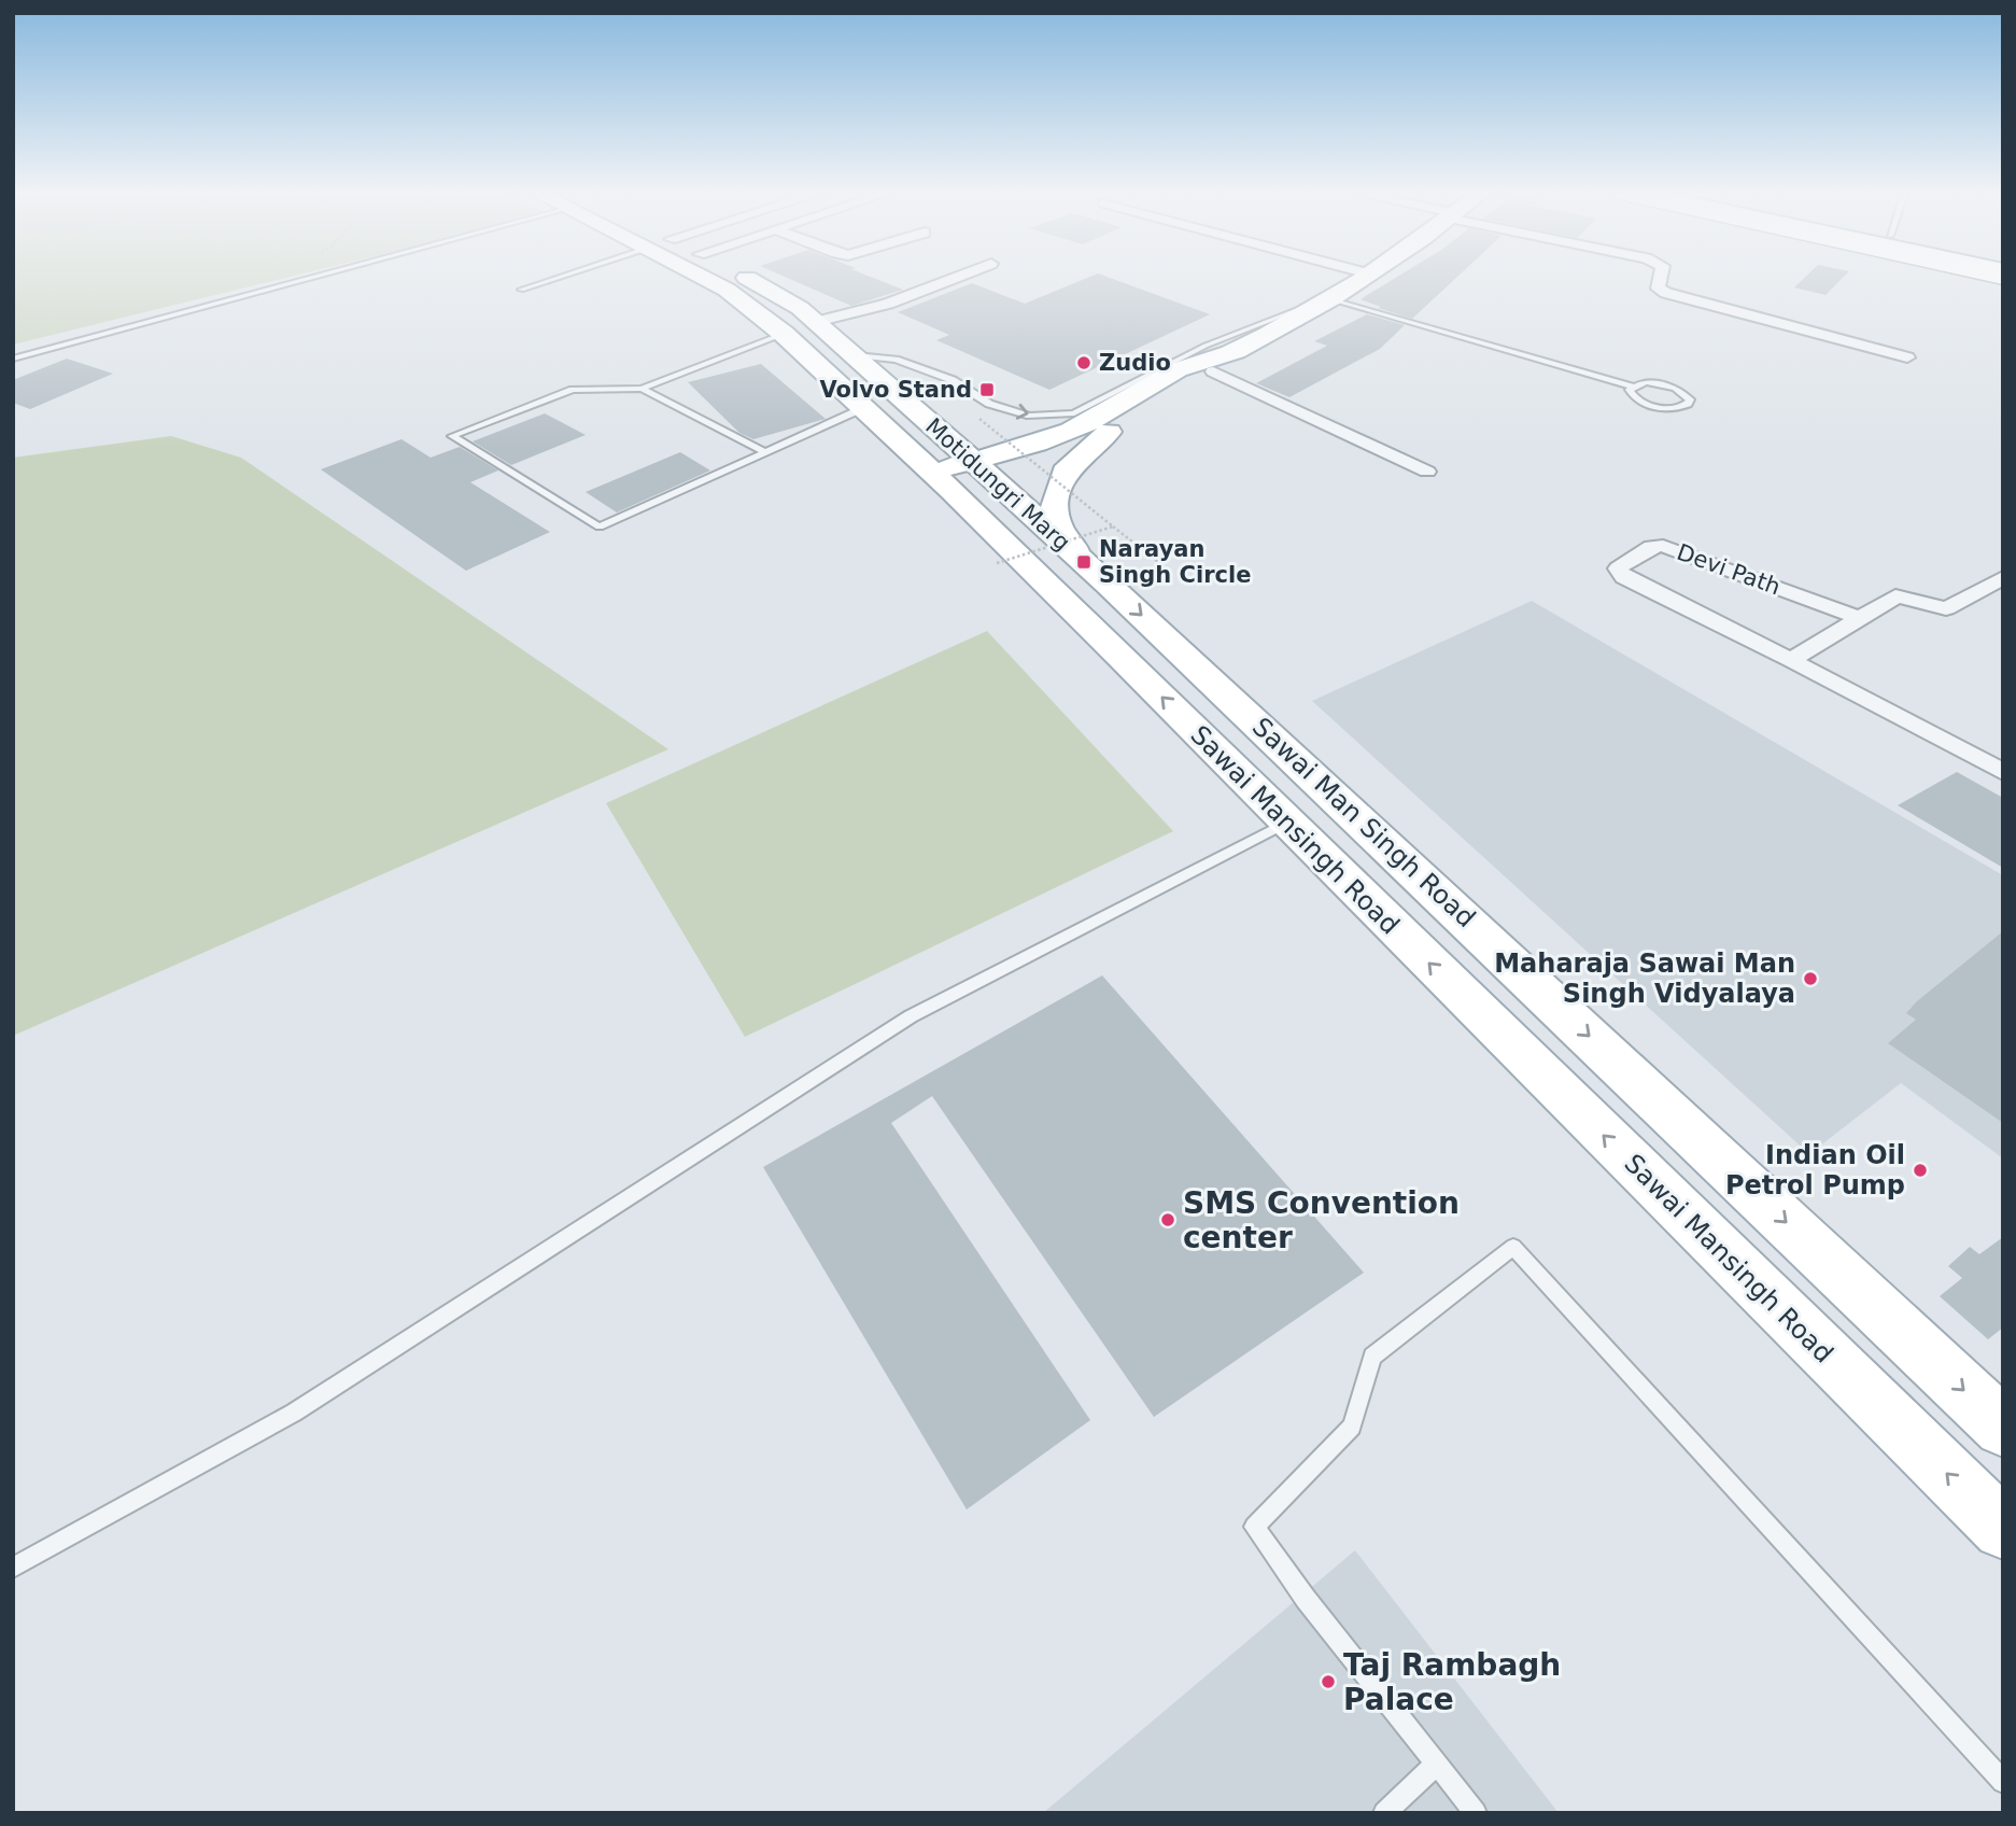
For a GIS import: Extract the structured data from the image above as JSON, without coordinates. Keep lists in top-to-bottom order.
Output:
{
  "streets": {
    "main road": ["Motidungri Marg", "Sawai Man Singh Road", "Sawai Mansingh Road"],
    "street": ["Devi Path"]
  },
  "crossings": [
    ["Motidungri Marg", "Sawai Man Singh Road"],
    ["Motidungri Marg", "Sawai Mansingh Road"]
  ],
  "one_way": ["Sawai Man Singh Road", "Sawai Mansingh Road"],
  "places": {
    "other": [
      "Zudio",
      "Maharaja Sawai Man Singh Vidyalaya",
      "Indian Oil Petrol Pump",
      "SMS Convention center",
      "Taj Rambagh Palace"
    ],
    "transit": ["Volvo Stand", "Narayan Singh Circle"]
  }
}
